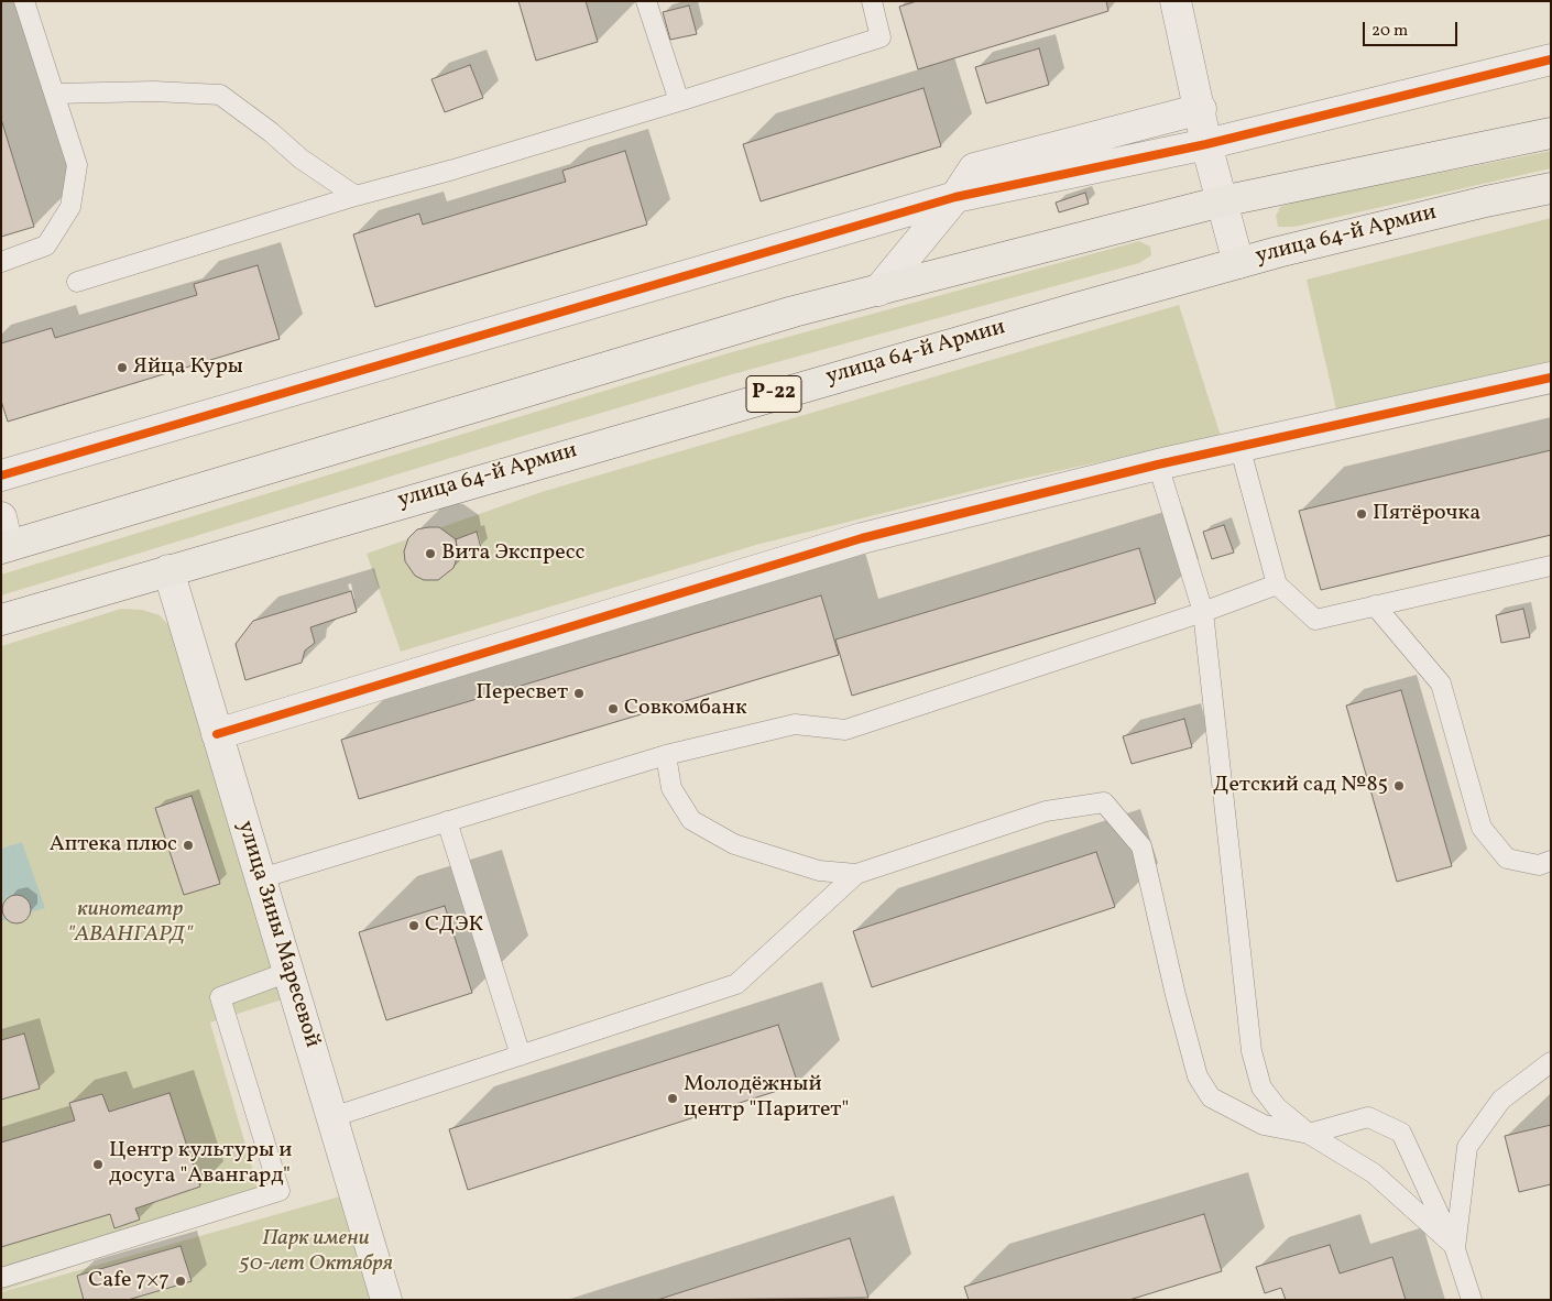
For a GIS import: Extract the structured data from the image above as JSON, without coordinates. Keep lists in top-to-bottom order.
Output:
{
  "streets": {
    "highway": ["улица 64-й Армии", "Р-22"],
    "street": ["улица Зины Маресевой"]
  },
  "crossings": [
    ["улица 64-й Армии", "улица Зины Маресевой"]
  ],
  "parks": ["кинотеатр \"АВАНГАРД\"", "Парк имени 50-лет Октября"],
  "places": [
    "Яйца Куры",
    "Пятёрочка",
    "Вита Экспресс",
    "Пересвет",
    "Совкомбанк",
    "Детский сад №85",
    "Аптека плюс",
    "СДЭК",
    "Молодёжный центр \"Паритет\"",
    "Центр культуры и досуга \"Авангард\"",
    "Cafe 7×7"
  ],
  "scale_bar": "20 m"
}
